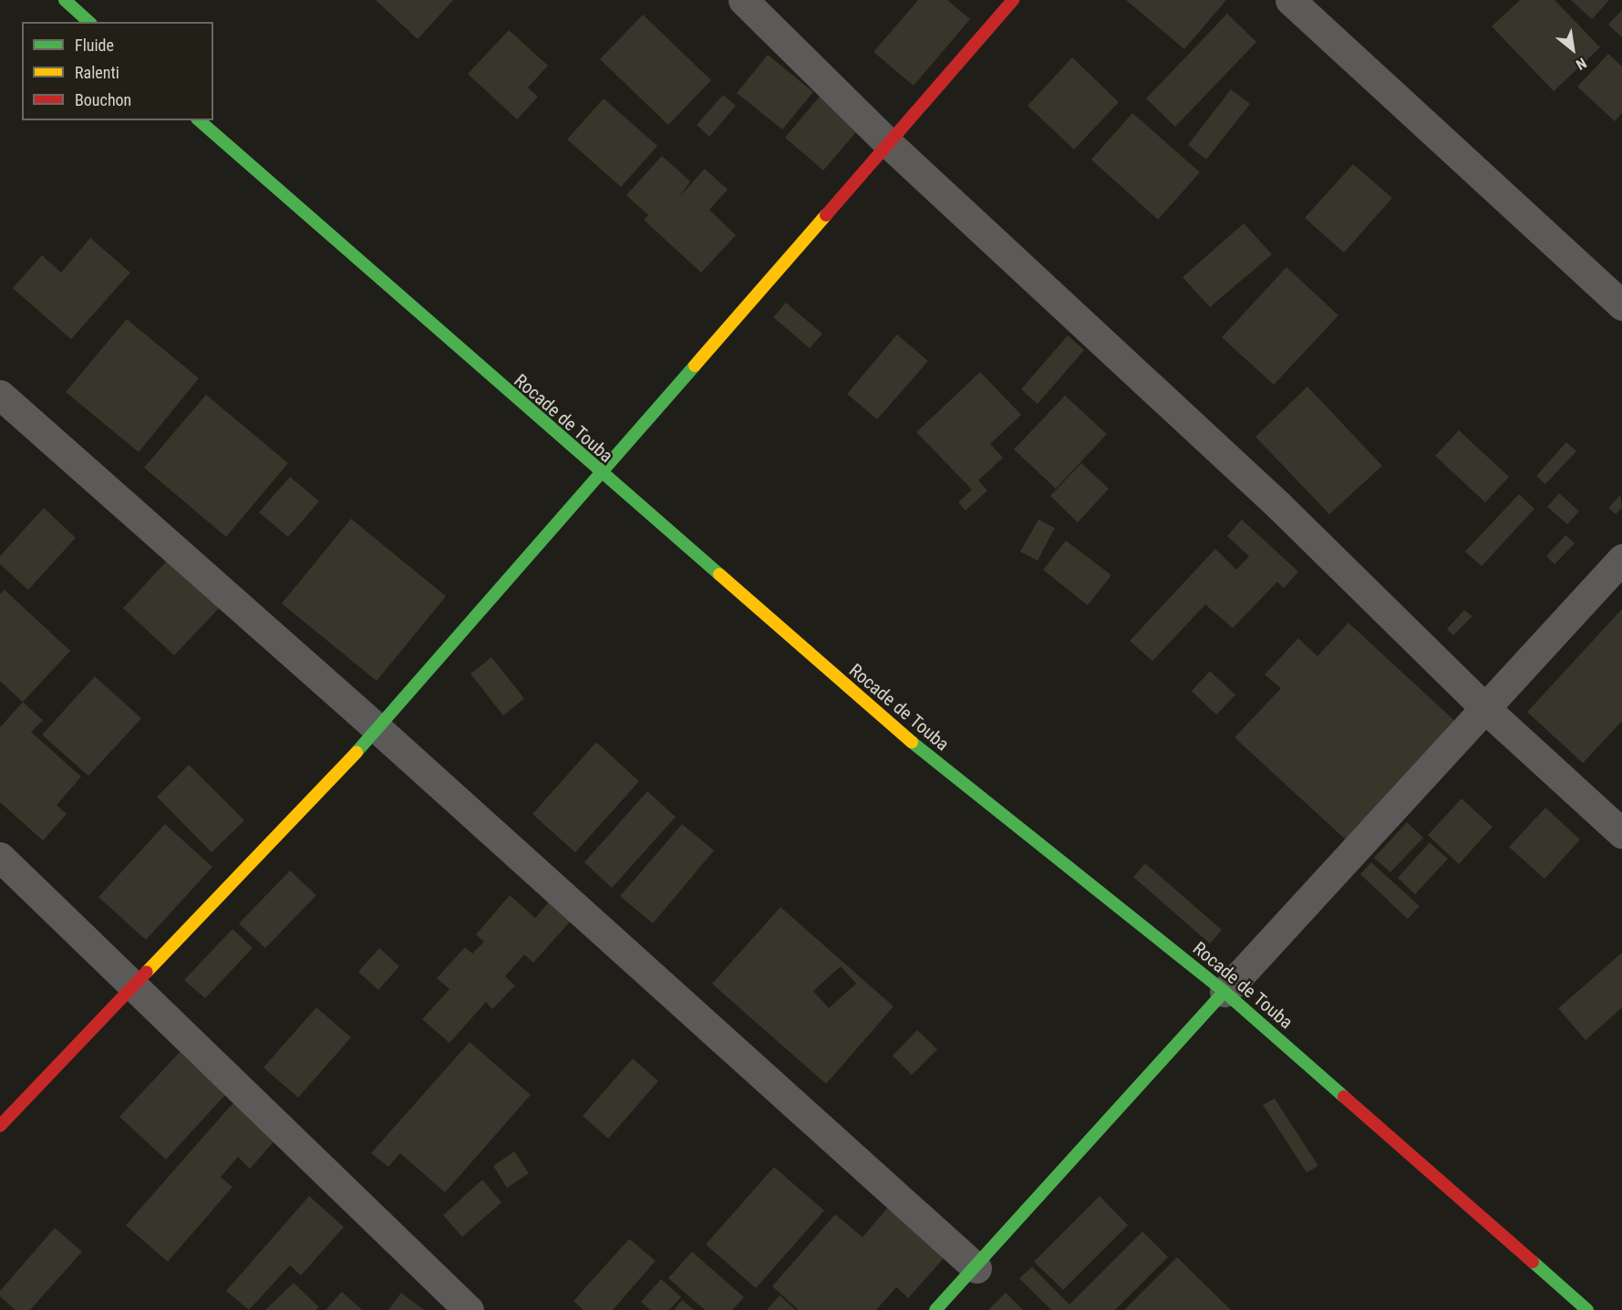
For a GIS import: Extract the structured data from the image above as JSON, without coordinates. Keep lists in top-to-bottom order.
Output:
{
  "streets": {
    "street": ["Rocade de Touba"]
  },
  "legend": ["Fluide", "Ralenti", "Bouchon"],
  "north": "bottom right"
}
